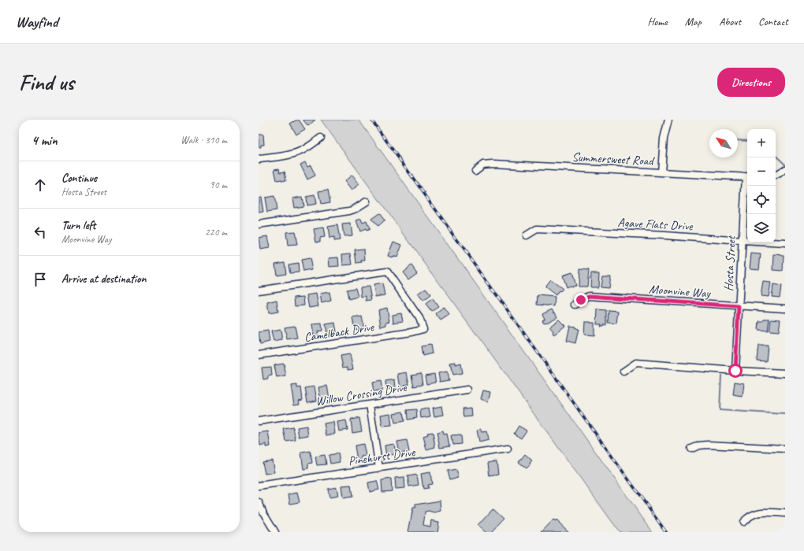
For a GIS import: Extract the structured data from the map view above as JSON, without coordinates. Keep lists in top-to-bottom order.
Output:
{
  "streets": {
    "street": [
      "Summersweet Road",
      "Agave Flats Drive",
      "Hosta Street",
      "Moonvine Way",
      "Camelback Drive",
      "Willow Crossing Drive",
      "Pinehurst Drive"
    ]
  },
  "crossings": [
    ["Summersweet Road", "Hosta Street"],
    ["Agave Flats Drive", "Hosta Street"],
    ["Hosta Street", "Moonvine Way"]
  ],
  "north": "top left",
  "page": {
    "header": "Wayfind",
    "nav": [
      "Home",
      "Map",
      "About",
      "Contact"
    ],
    "buttons": "Directions",
    "title": "Find us",
    "heading": ["4 min", "Walk · 310 m"],
    "map_buttons": ["+", "−"],
    "list": [
      ["Continue", "Hosta Street", "90 m"],
      ["Turn left", "Moonvine Way", "220 m"],
      "Arrive at destination"
    ]
  }
}
